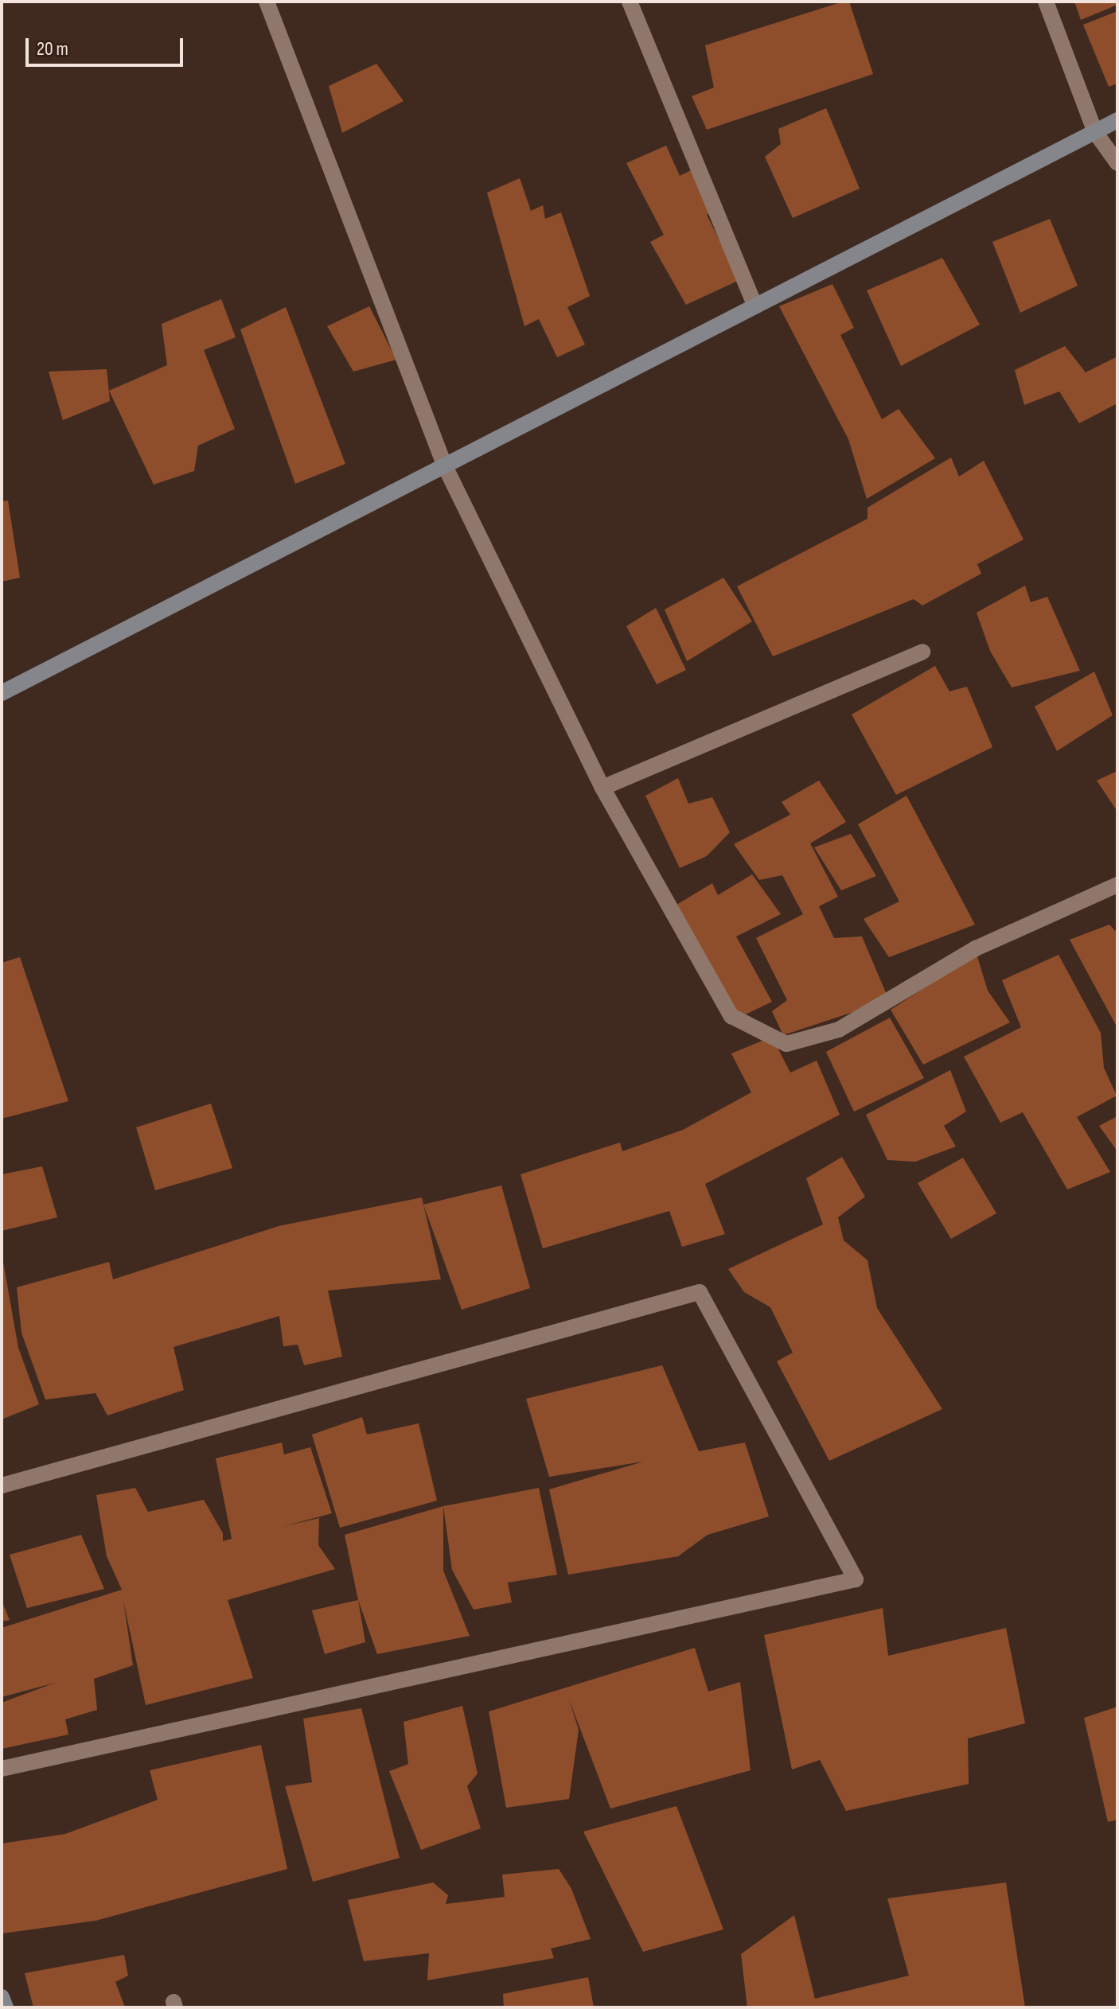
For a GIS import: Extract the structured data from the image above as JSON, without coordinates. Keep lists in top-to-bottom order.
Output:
{
  "scale_bar": "20 m"
}
